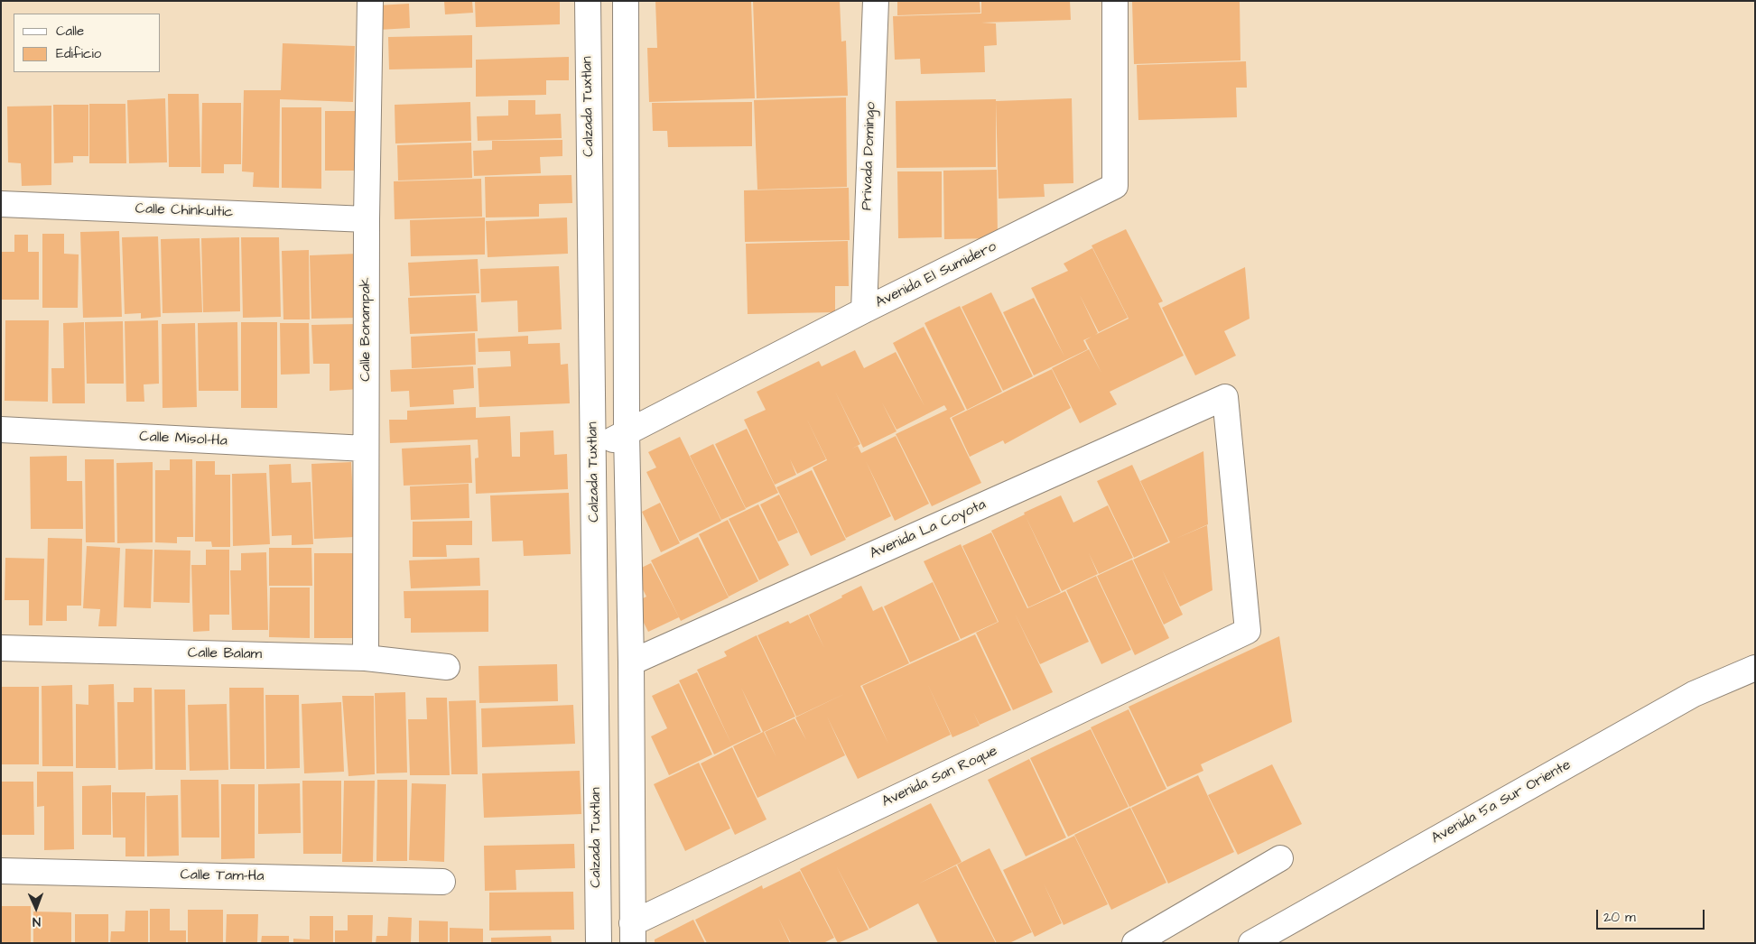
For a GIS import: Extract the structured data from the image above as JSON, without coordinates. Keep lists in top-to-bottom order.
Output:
{
  "streets": {
    "street": [
      "Calzada Tuxtlan",
      "Privada Domingo",
      "Calle Chinkultic",
      "Avenida El Sumidero",
      "Calle Bonampak",
      "Calle Misol-Ha",
      "Avenida La Coyota",
      "Calle Balam",
      "Avenida San Roque",
      "Avenida 5a Sur Oriente",
      "Calle Tam-Ha"
    ]
  },
  "crossings": [
    ["Calzada Tuxtlan", "Avenida El Sumidero"],
    ["Privada Domingo", "Avenida El Sumidero"],
    ["Calle Chinkultic", "Calle Bonampak"],
    ["Calle Bonampak", "Calle Misol-Ha"],
    ["Calle Bonampak", "Calle Balam"],
    ["Avenida La Coyota", "Avenida San Roque"]
  ],
  "legend": ["Calle", "Edificio"],
  "scale_bar": "20 m",
  "north": "bottom"
}
